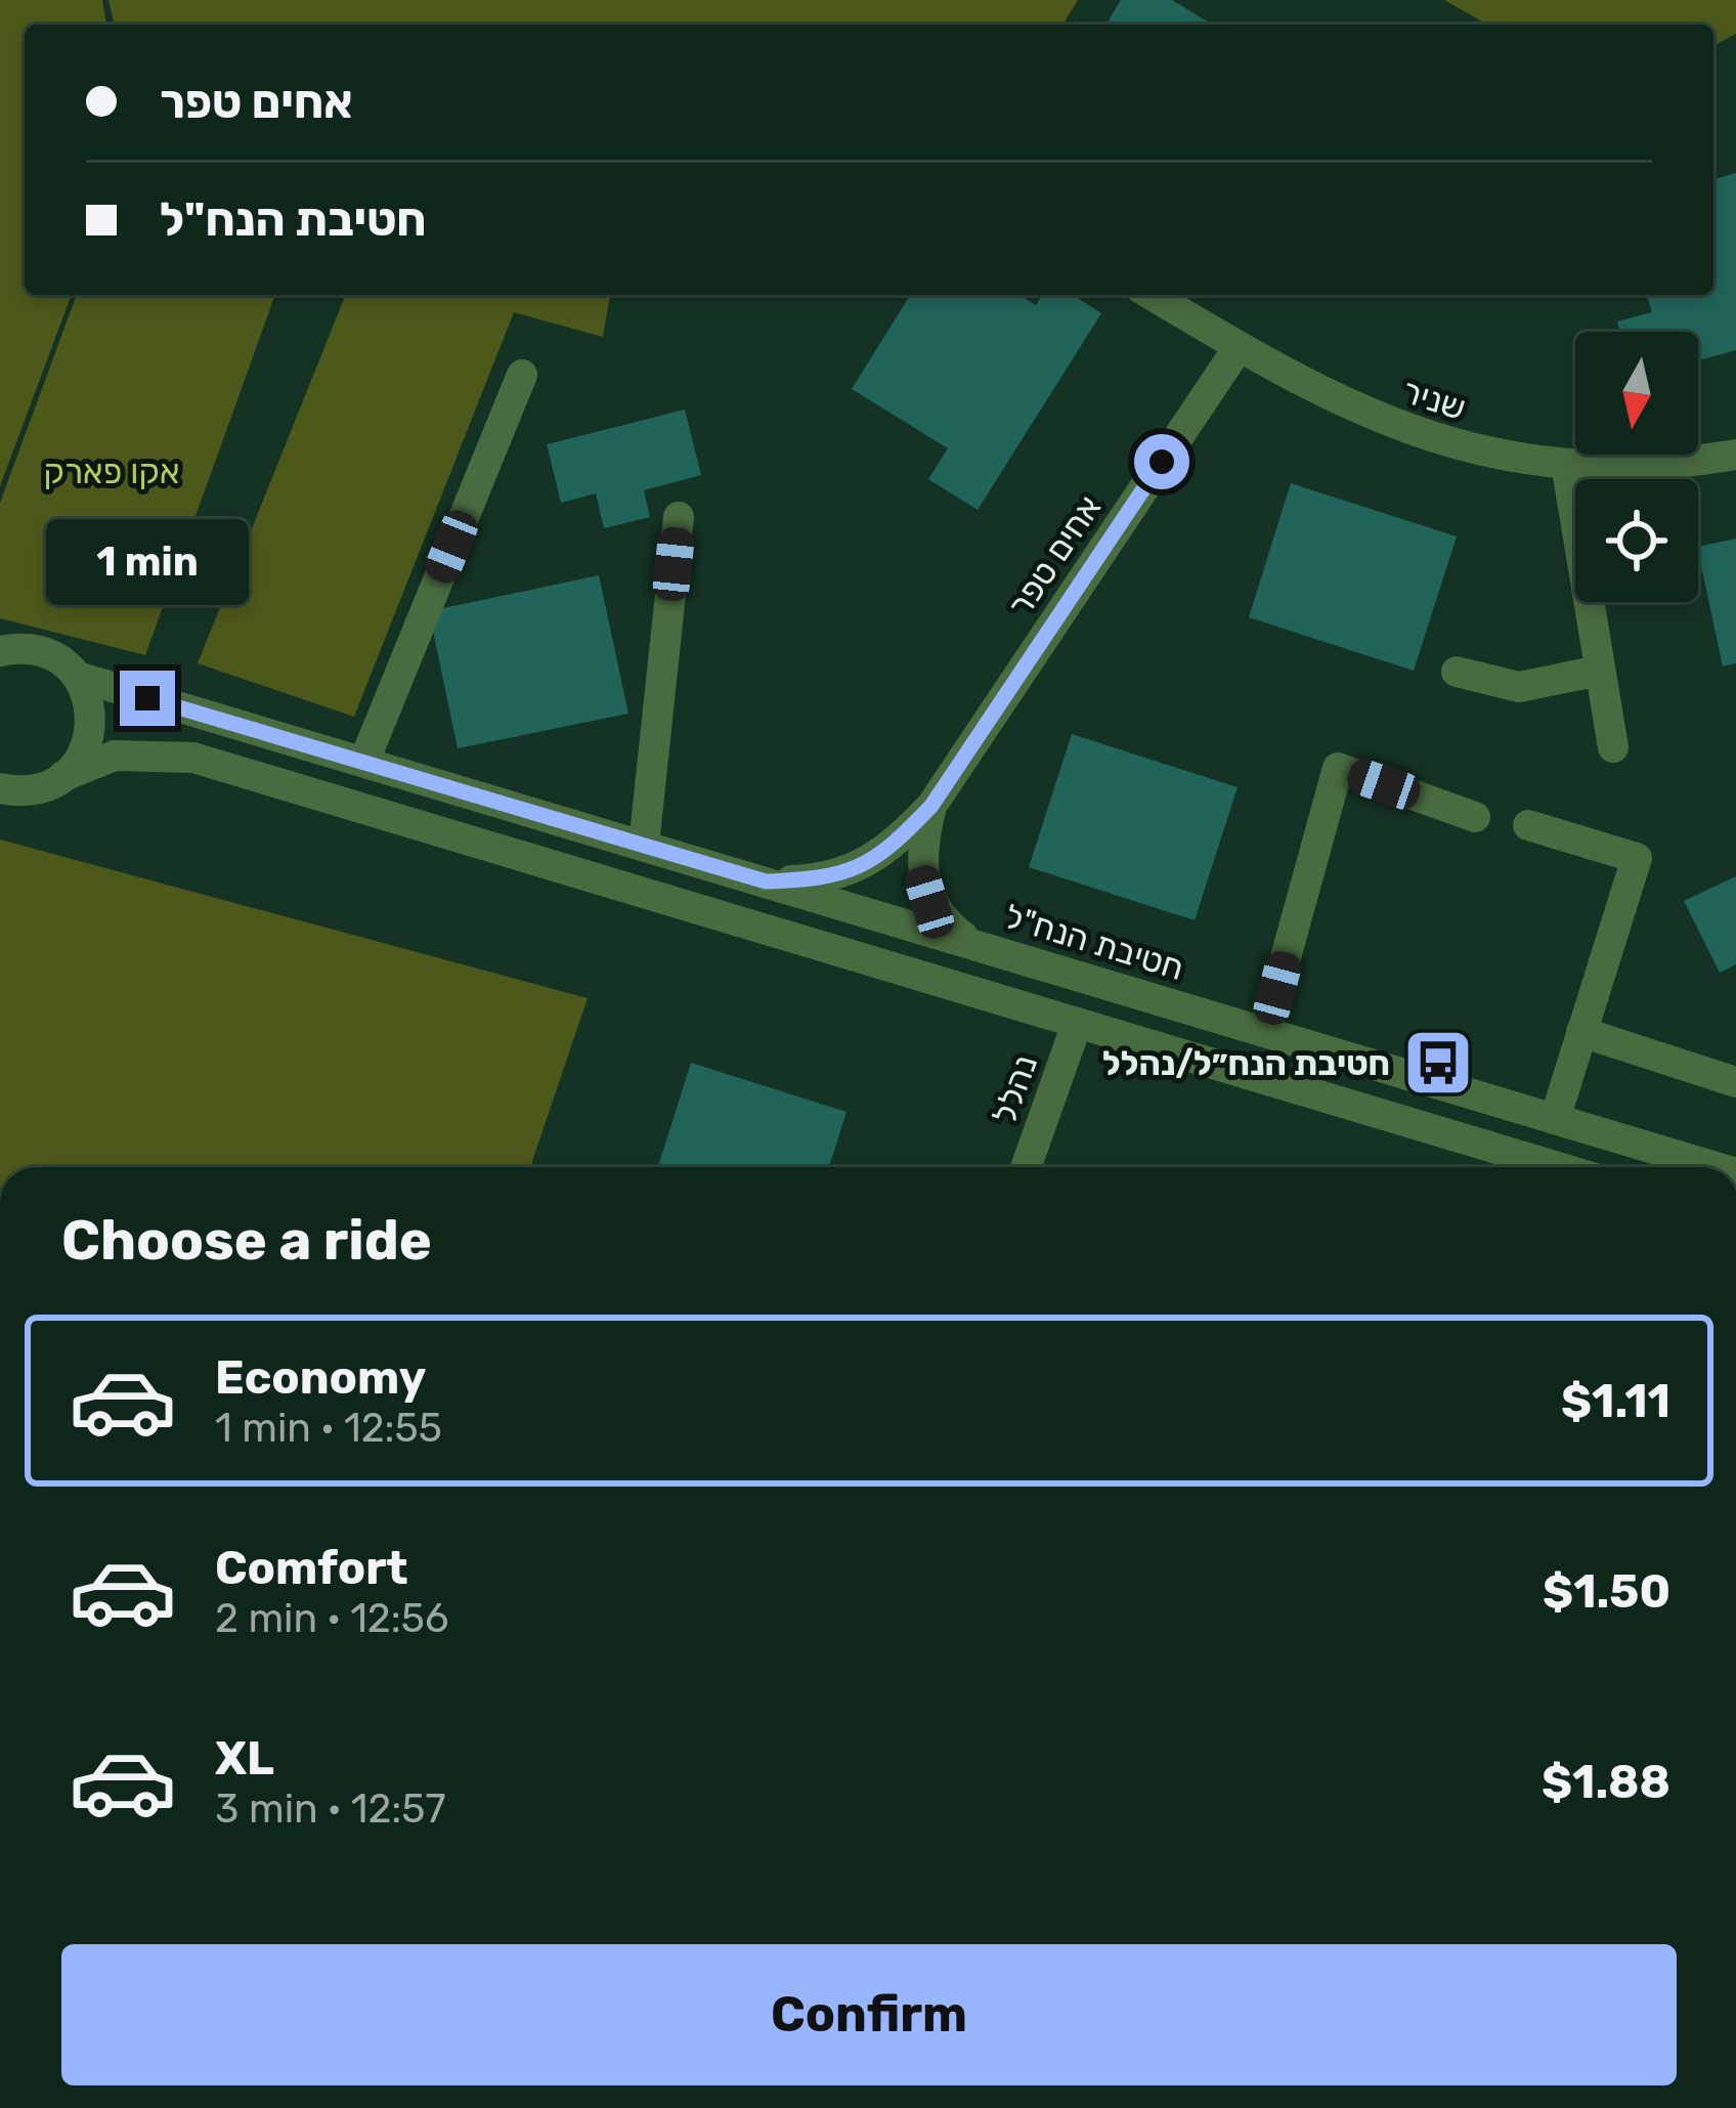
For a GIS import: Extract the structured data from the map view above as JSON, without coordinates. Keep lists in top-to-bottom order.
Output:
{
  "streets": {
    "street": [
      "שניר",
      "אחים טפר",
      "חטיבת הנח\"ל",
      "נהלל"
    ]
  },
  "crossings": [
    ["שניר", "אחים טפר"]
  ],
  "parks": ["אקו פארק"],
  "places": {
    "bus stop": ["חטיבת הנח״ל/נהלל"]
  },
  "north": "bottom",
  "page": {
    "banner": ["אחים טפר", "חטיבת הנח\"ל"],
    "bubble": "1 min",
    "heading": "Choose a ride",
    "list": [
      {
        "name": "Economy",
        "note": "1 min · 12:55",
        "value": "$1.11"
      },
      {
        "name": "Comfort",
        "note": "2 min · 12:56",
        "value": "$1.50"
      },
      {
        "name": "XL",
        "note": "3 min · 12:57",
        "value": "$1.88"
      }
    ],
    "buttons": "Confirm"
  }
}
